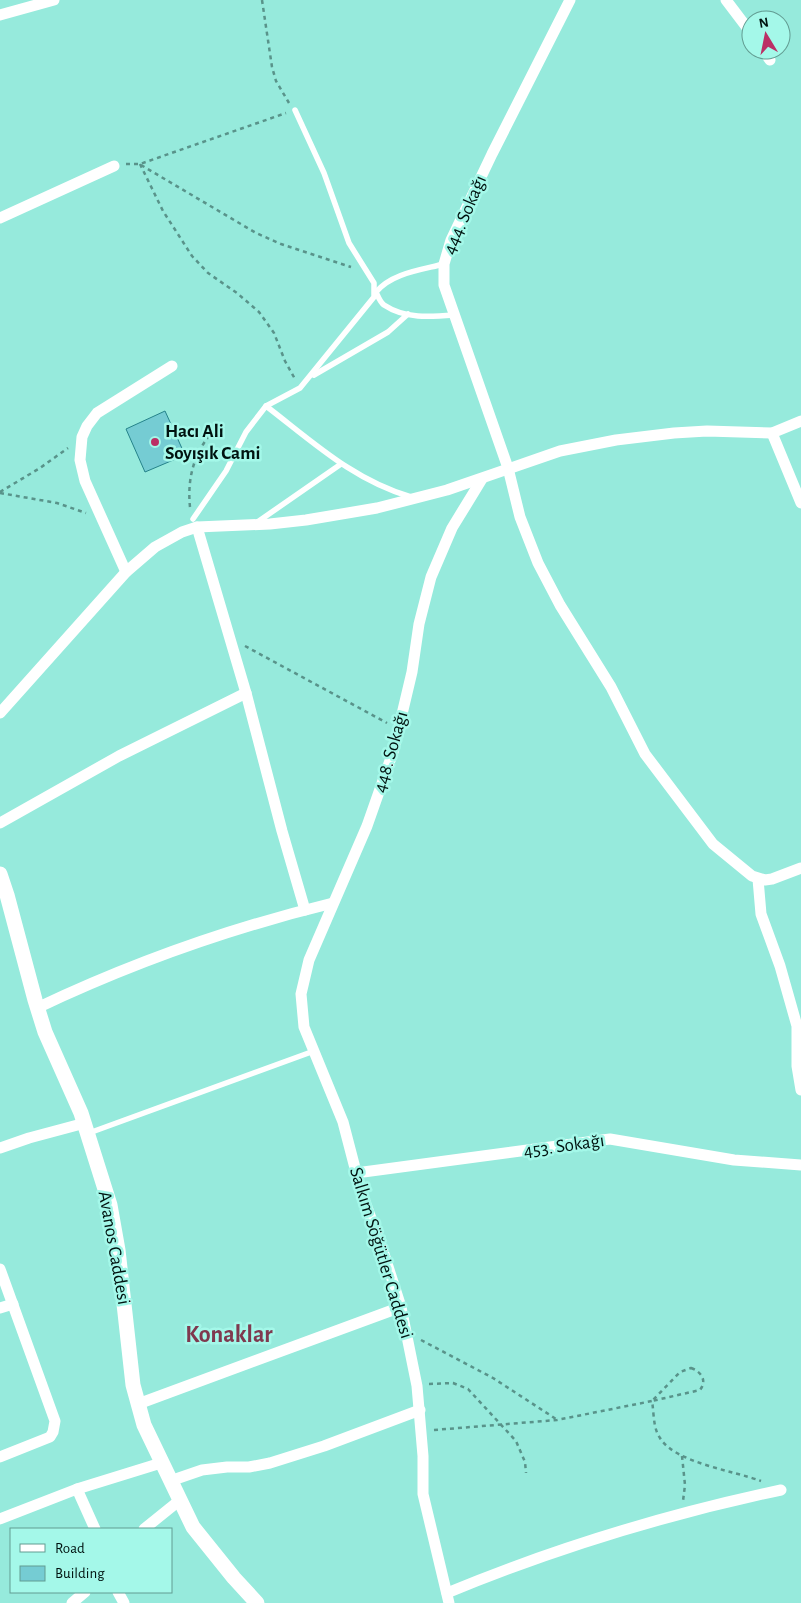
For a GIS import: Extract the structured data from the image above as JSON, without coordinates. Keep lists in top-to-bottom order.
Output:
{
  "streets": {
    "street": [
      "444. Sokağı",
      "448. Sokağı",
      "453. Sokağı",
      "Avanos Caddesi",
      "Salkım Söğütler Caddesi"
    ]
  },
  "crossings": [
    ["448. Sokağı", "Salkım Söğütler Caddesi"],
    ["453. Sokağı", "Salkım Söğütler Caddesi"]
  ],
  "districts": ["Konaklar"],
  "places": ["Hacı Ali Soyışık Cami"],
  "legend": ["Road", "Building"],
  "north": "top"
}
